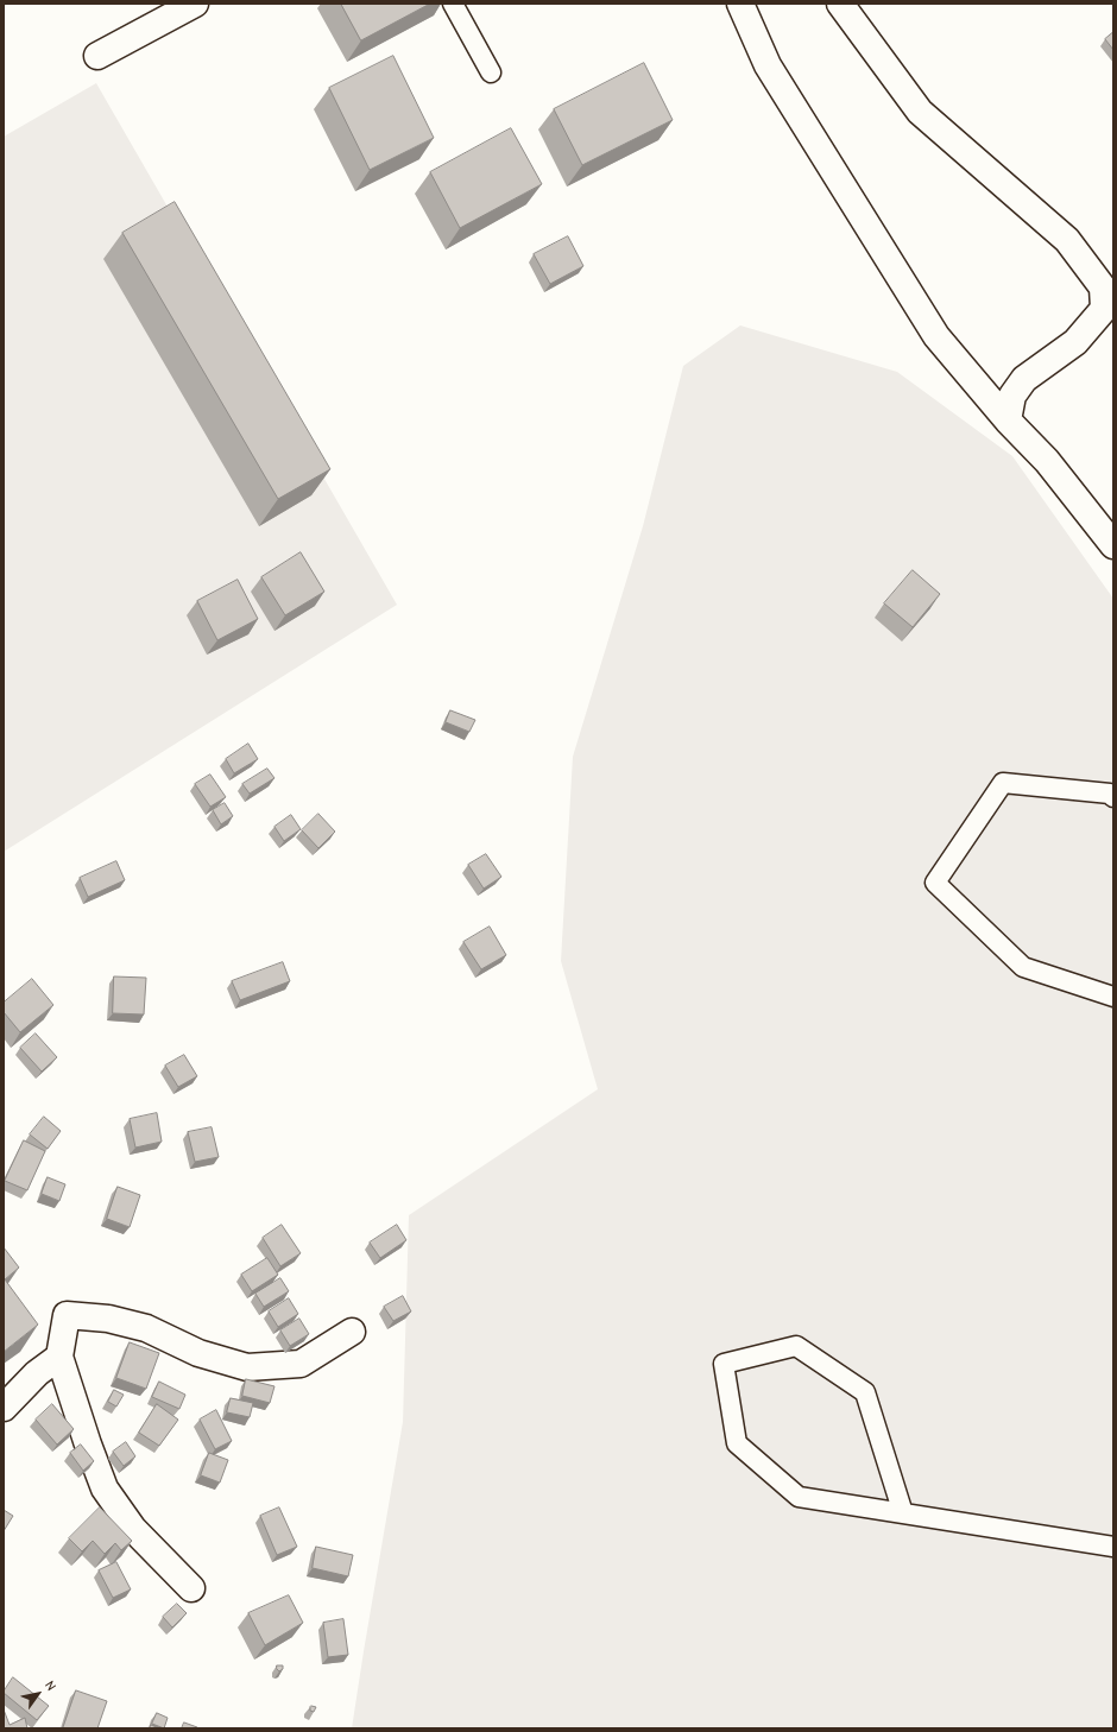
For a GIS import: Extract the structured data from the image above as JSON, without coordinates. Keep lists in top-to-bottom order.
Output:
{
  "north": "top right"
}
